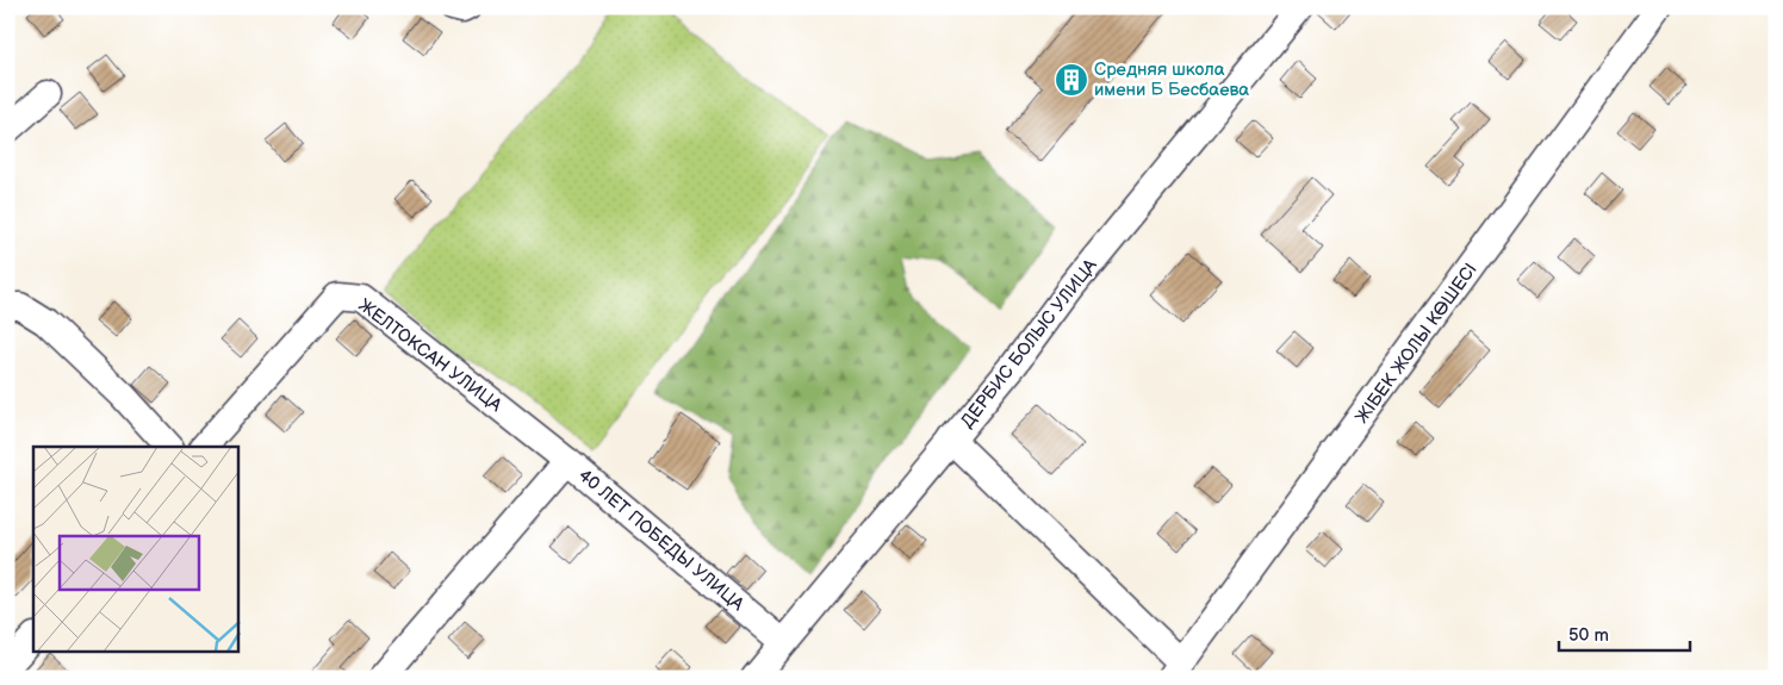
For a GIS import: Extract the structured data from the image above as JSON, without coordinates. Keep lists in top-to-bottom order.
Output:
{
  "streets": {
    "street": [
      "ДЕРБИС БОЛЫС УЛИЦА",
      "ЖІБЕК ЖОЛЫ КӨШЕСІ",
      "ЖЕЛТОКСАН УЛИЦА",
      "40 ЛЕТ ПОБЕДЫ УЛИЦА"
    ]
  },
  "crossings": [
    ["ДЕРБИС БОЛЫС УЛИЦА", "40 ЛЕТ ПОБЕДЫ УЛИЦА"],
    ["ЖЕЛТОКСАН УЛИЦА", "40 ЛЕТ ПОБЕДЫ УЛИЦА"]
  ],
  "places": {
    "building": ["Средняя школа имени Б Бесбаева"]
  },
  "scale_bar": "50 m"
}
